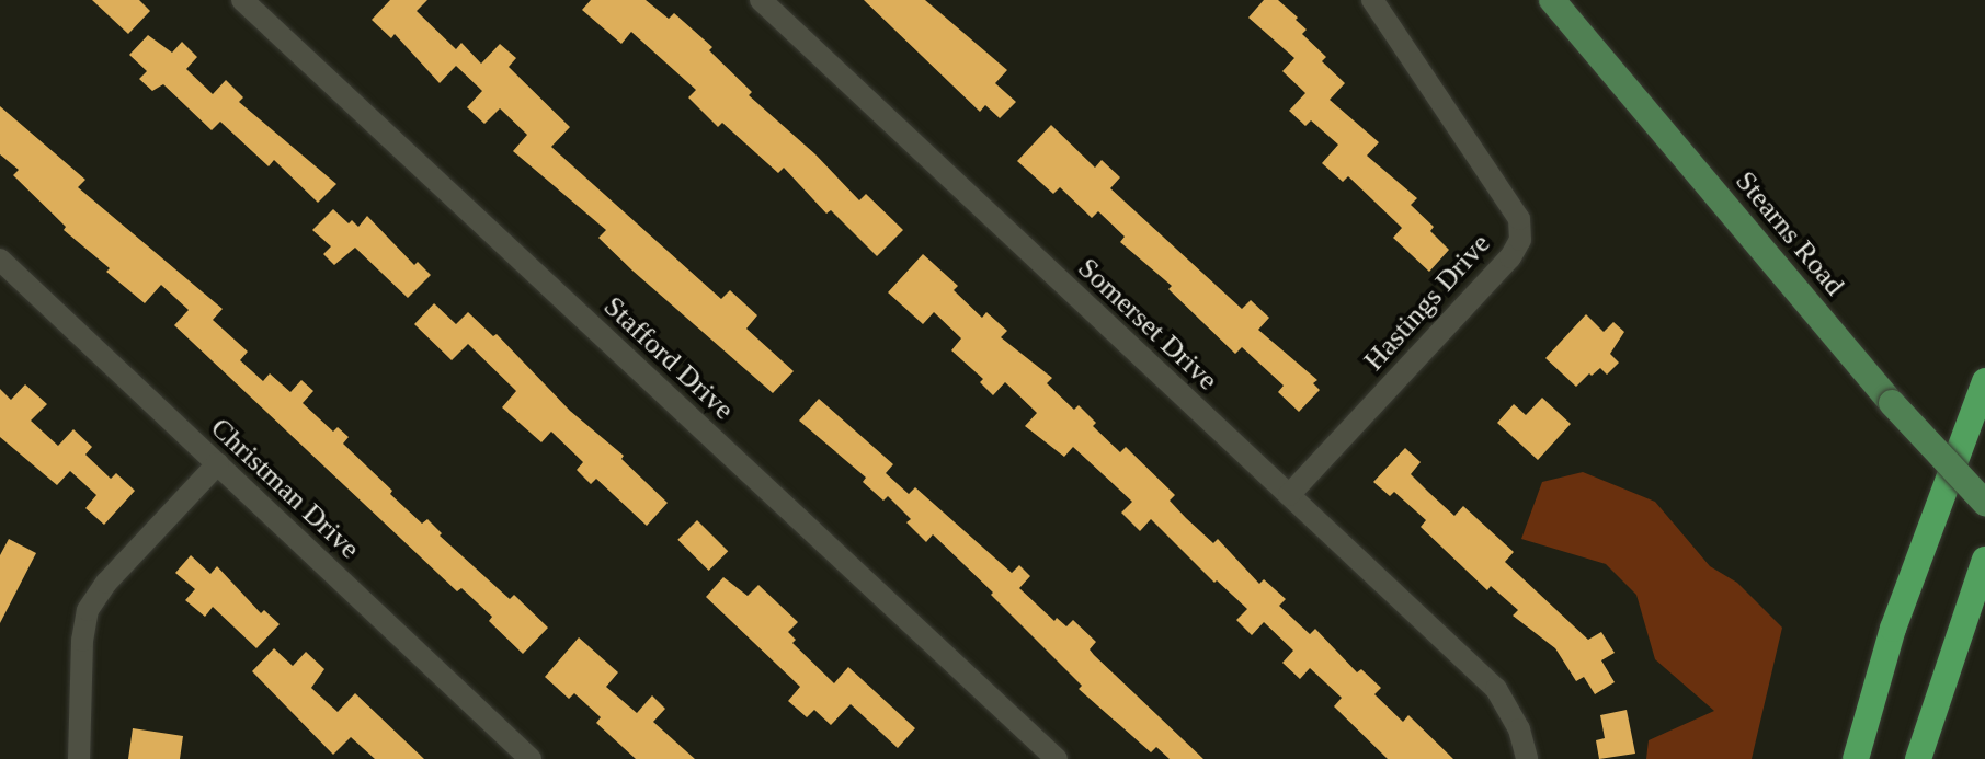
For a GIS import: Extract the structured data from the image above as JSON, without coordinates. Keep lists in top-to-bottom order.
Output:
{
  "streets": {
    "main road": ["Stearns Road"],
    "street": [
      "Hastings Drive",
      "Somerset Drive",
      "Stafford Drive",
      "Christman Drive"
    ]
  },
  "crossings": [
    ["Hastings Drive", "Somerset Drive"]
  ]
}
